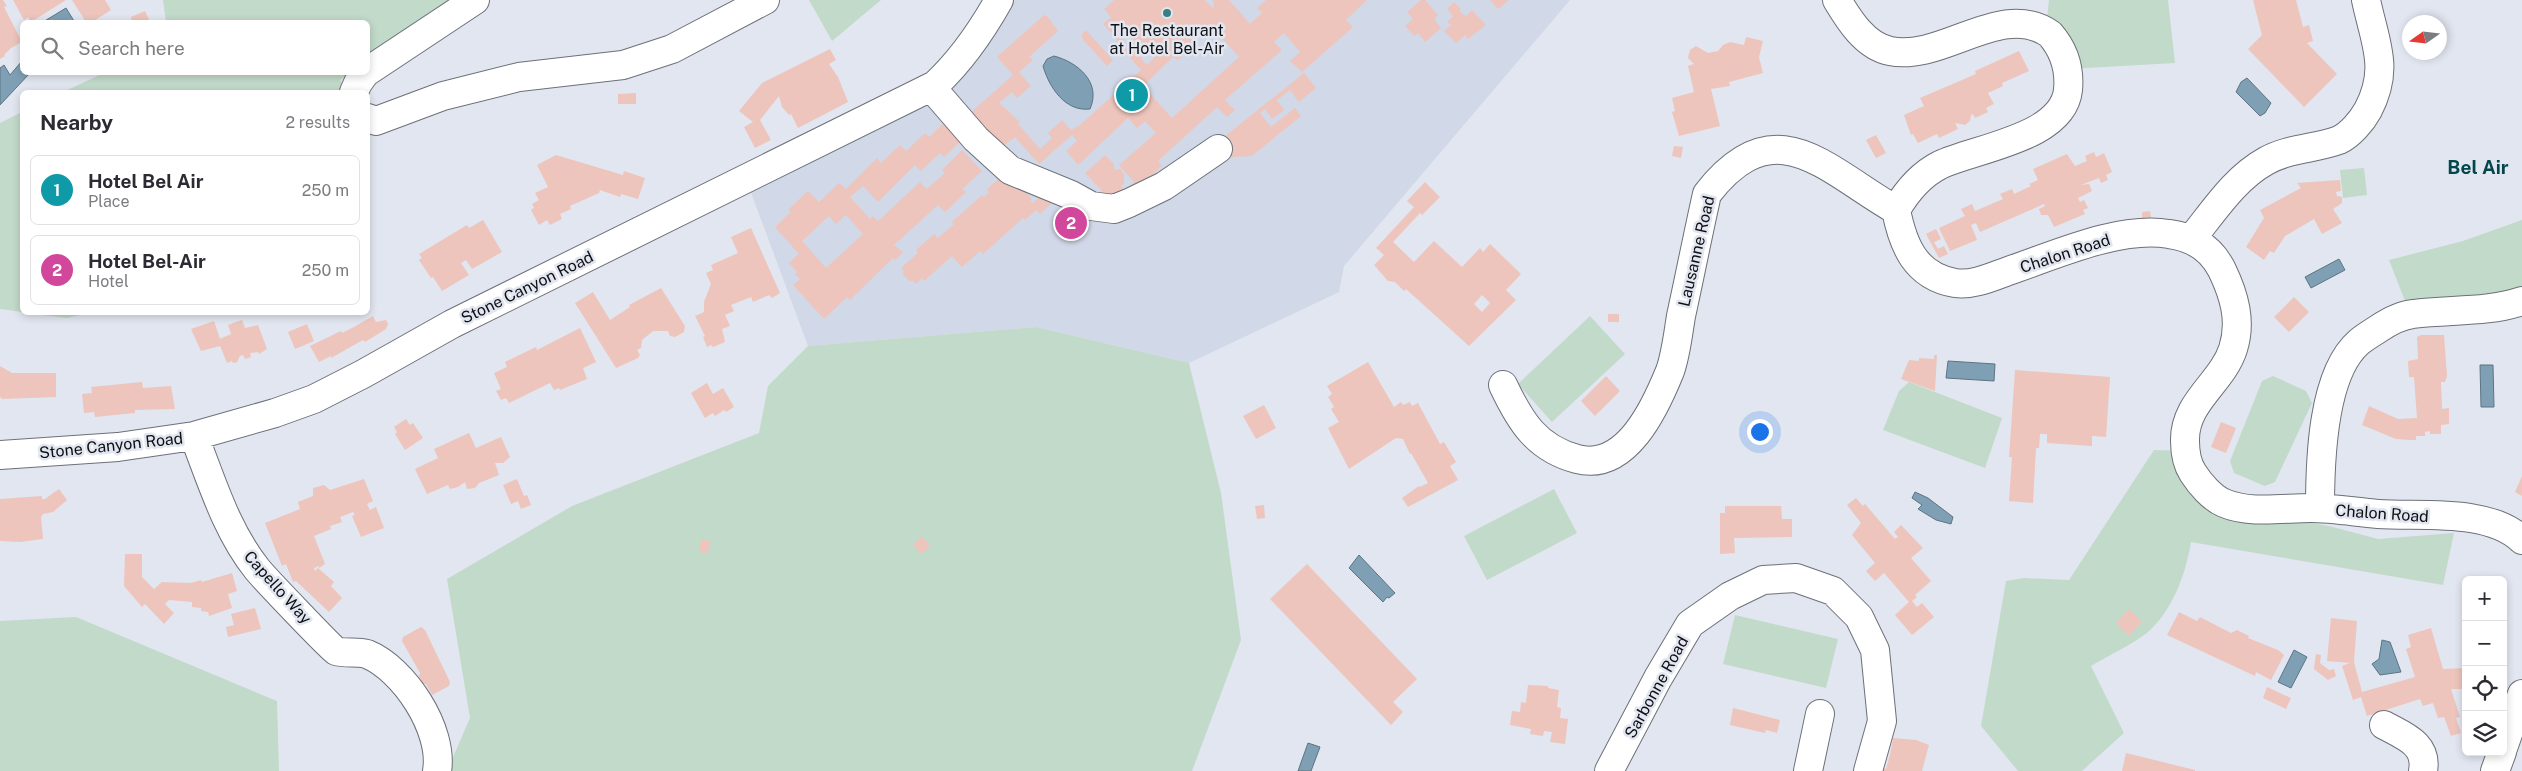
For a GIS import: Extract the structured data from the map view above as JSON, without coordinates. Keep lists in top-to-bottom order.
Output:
{
  "streets": {
    "street": [
      "Lausanne Road",
      "Chalon Road",
      "Stone Canyon Road",
      "Capello Way",
      "Sarbonne Road"
    ]
  },
  "crossings": [
    ["Lausanne Road", "Chalon Road"],
    ["Stone Canyon Road", "Capello Way"]
  ],
  "districts": ["Bel Air"],
  "places": ["The Restaurant at Hotel Bel-Air"],
  "north": "left",
  "page": {
    "search": "Search here",
    "pins": ["1", "2"],
    "heading": ["Nearby", "2 results"],
    "list": [
      {
        "mark": "1",
        "name": "Hotel Bel Air",
        "note": "Place",
        "value": "250 m"
      },
      {
        "mark": "2",
        "name": "Hotel Bel-Air",
        "note": "Hotel",
        "value": "250 m"
      }
    ],
    "map_buttons": ["+", "−"]
  }
}
